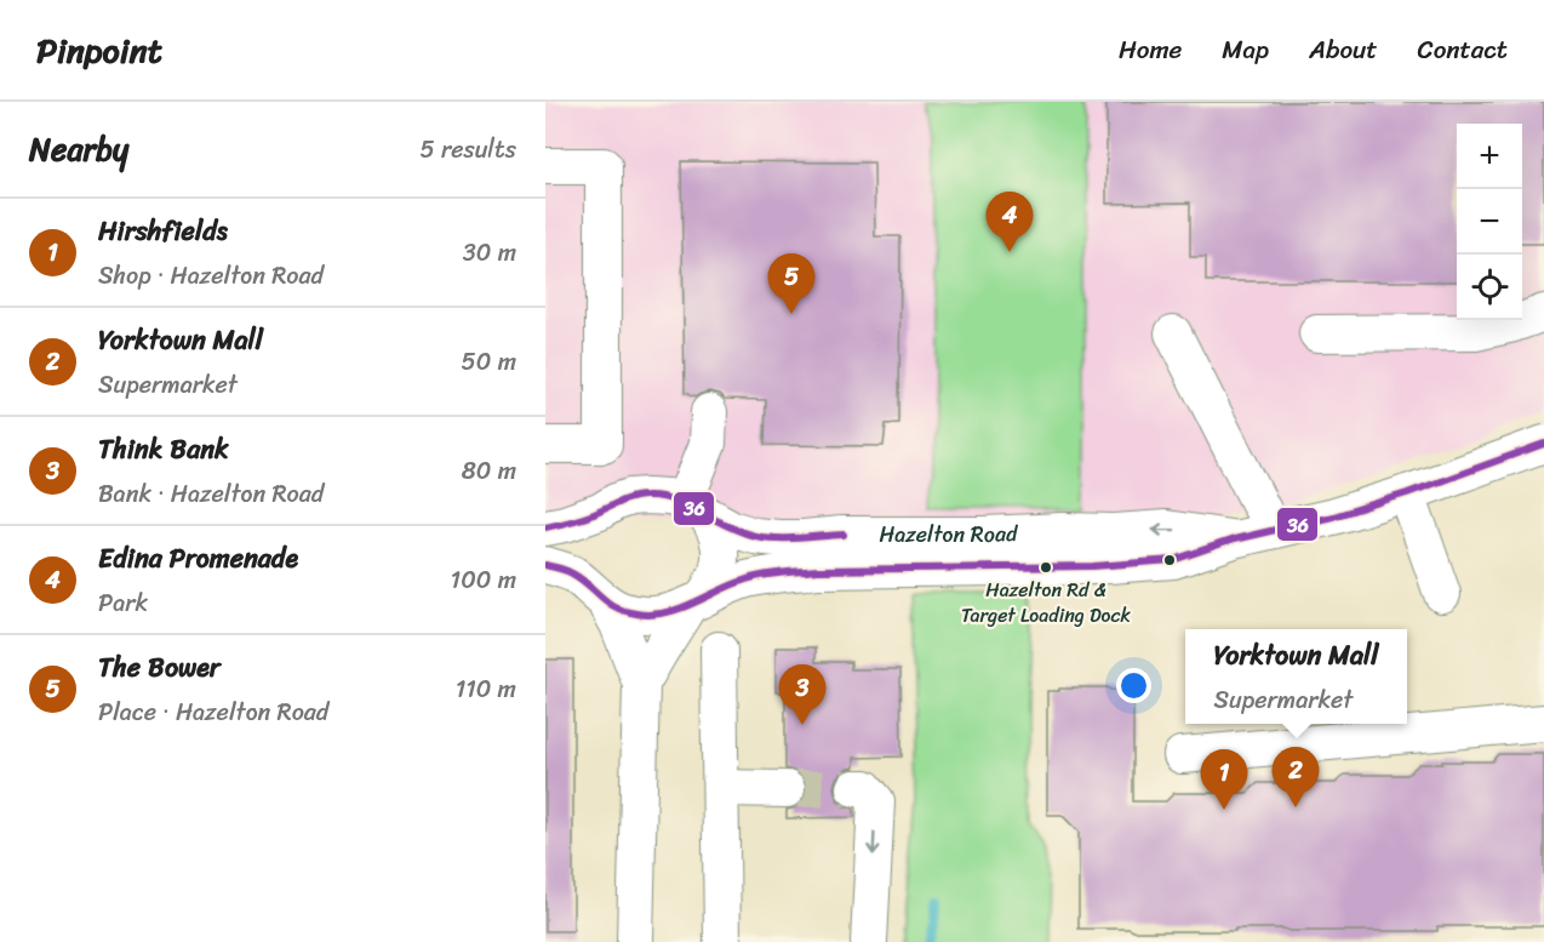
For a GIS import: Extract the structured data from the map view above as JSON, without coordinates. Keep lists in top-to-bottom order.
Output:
{
  "streets": {
    "street": ["Hazelton Road"]
  },
  "places": ["Hazelton Rd & Target Loading Dock"],
  "lines": ["transit line 36"],
  "page": {
    "header": "Pinpoint",
    "nav": [
      "Home",
      "Map",
      "About",
      "Contact"
    ],
    "heading": ["Nearby", "5 results"],
    "map_buttons": ["+", "−"],
    "pins": [
      "4",
      "5",
      "3",
      "2",
      "1"
    ],
    "list": [
      {
        "mark": "1",
        "name": "Hirshfields",
        "note": "Shop · Hazelton Road",
        "value": "30 m"
      },
      {
        "mark": "2",
        "name": "Yorktown Mall",
        "note": "Supermarket",
        "value": "50 m"
      },
      {
        "mark": "3",
        "name": "Think Bank",
        "note": "Bank · Hazelton Road",
        "value": "80 m"
      },
      {
        "mark": "4",
        "name": "Edina Promenade",
        "note": "Park",
        "value": "100 m"
      },
      {
        "mark": "5",
        "name": "The Bower",
        "note": "Place · Hazelton Road",
        "value": "110 m"
      }
    ],
    "popup": ["Yorktown Mall", "Supermarket"]
  }
}
